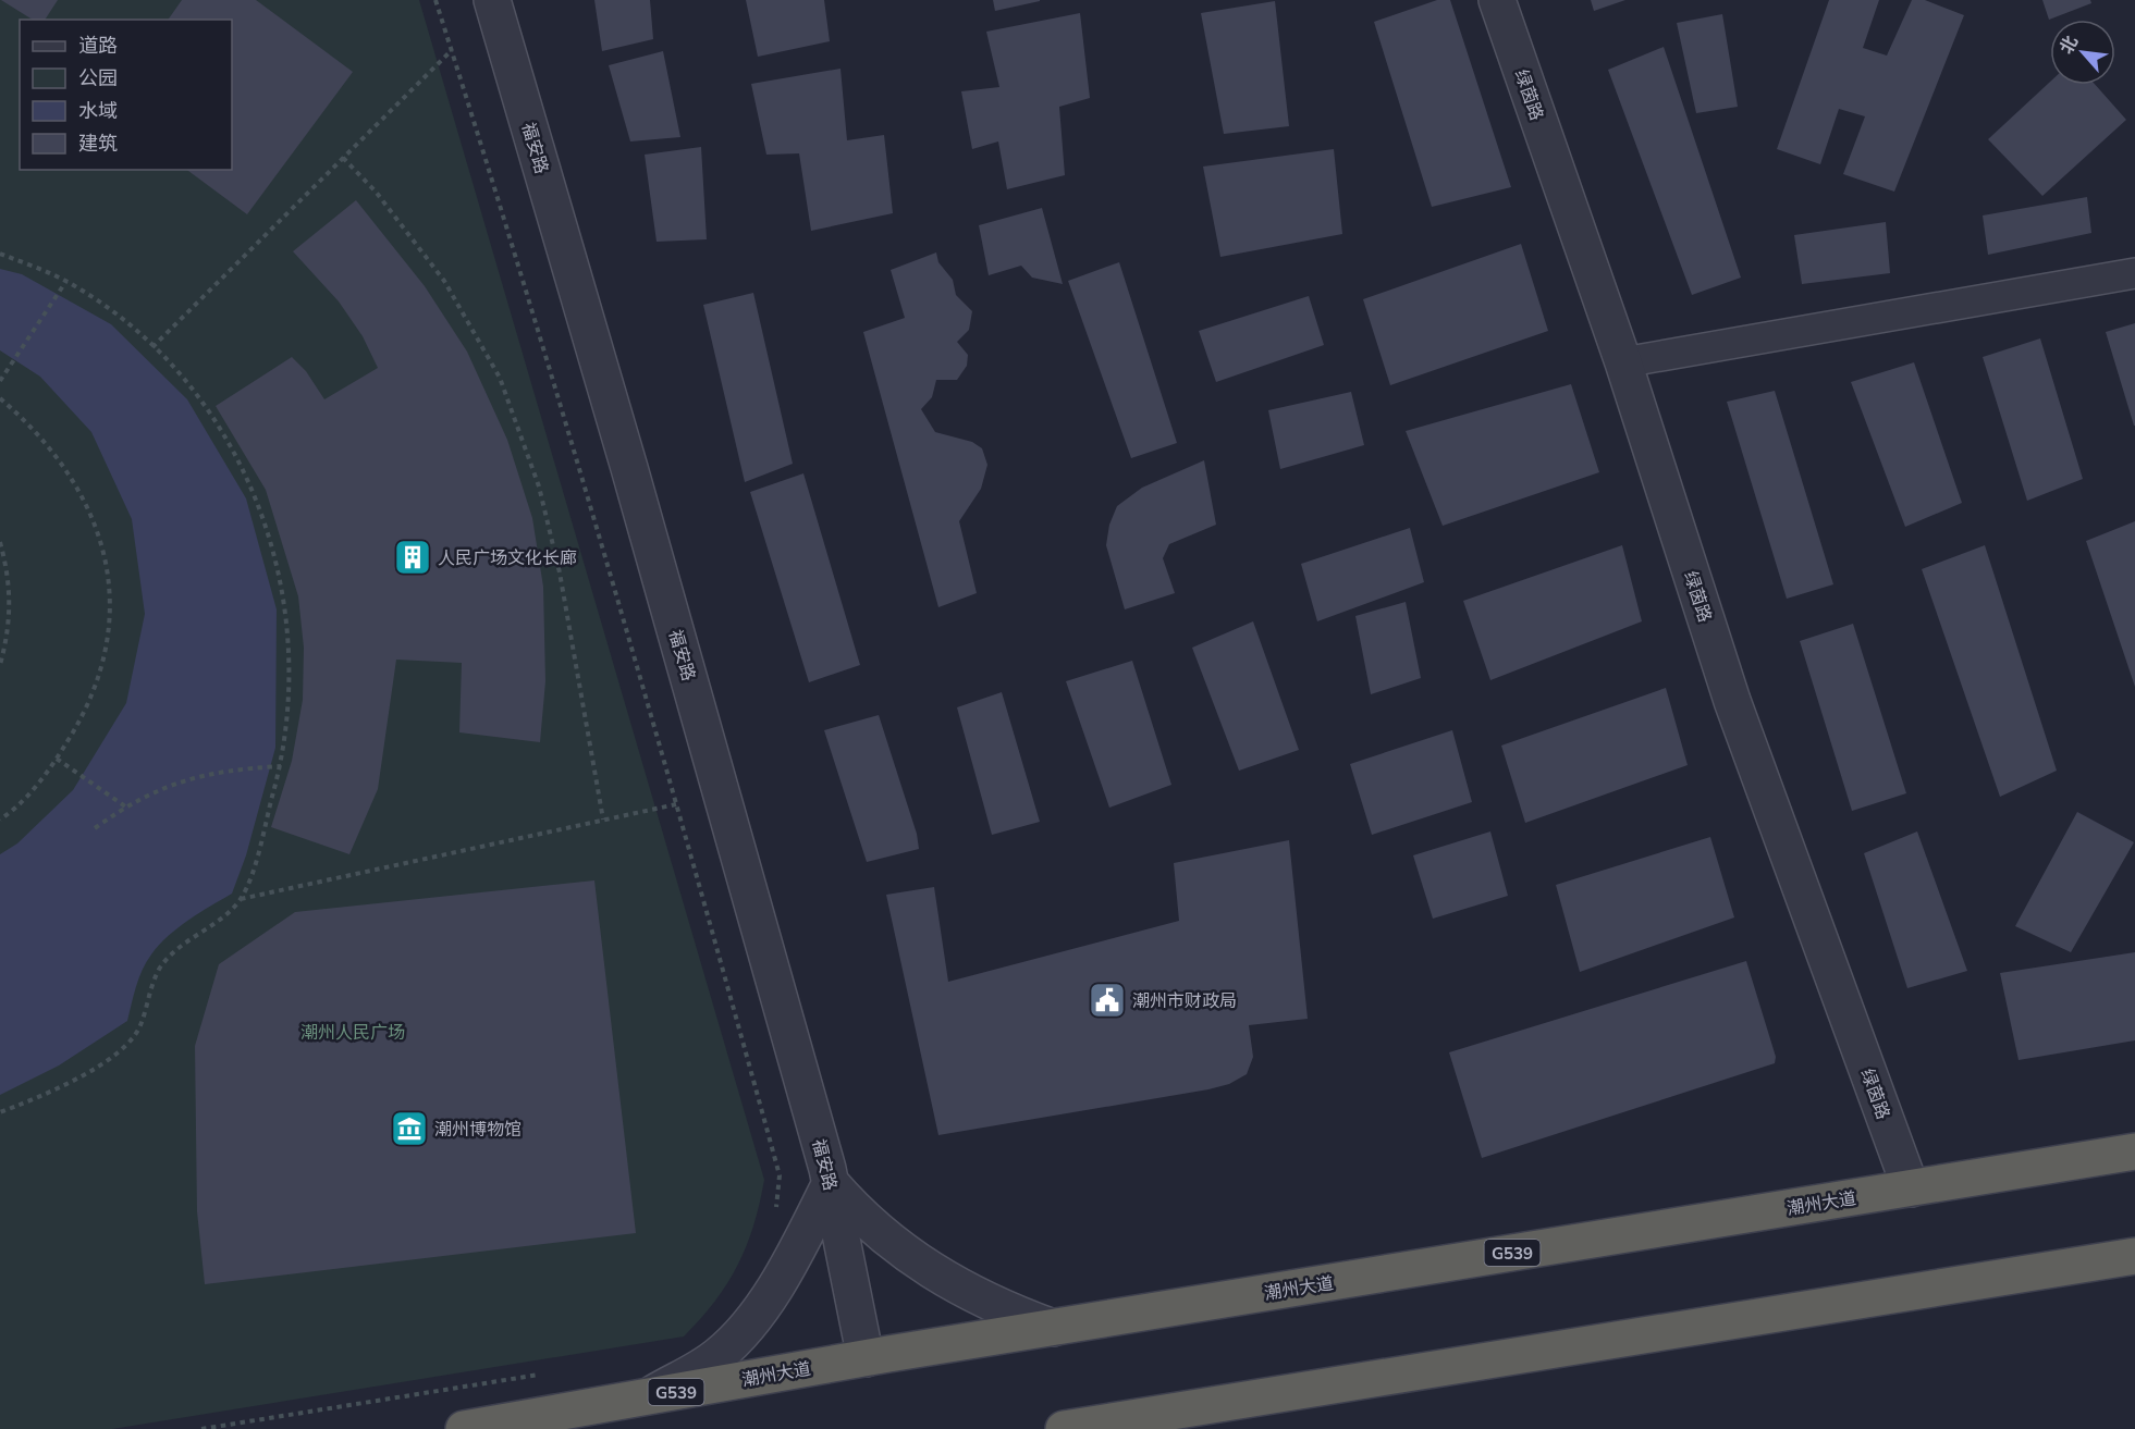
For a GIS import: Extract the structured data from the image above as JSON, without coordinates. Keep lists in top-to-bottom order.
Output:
{
  "streets": {
    "highway": ["潮州大道", "G539"],
    "street": ["绿茵路", "福安路"]
  },
  "crossings": [
    ["绿茵路", "潮州大道"],
    ["福安路", "潮州大道"]
  ],
  "parks": ["潮州人民广场"],
  "places": {
    "building": ["人民广场文化长廊"],
    "public building": ["潮州市财政局"],
    "museum": ["潮州博物馆"]
  },
  "legend": [
    "道路",
    "公园",
    "水域",
    "建筑"
  ],
  "north": "top left"
}
